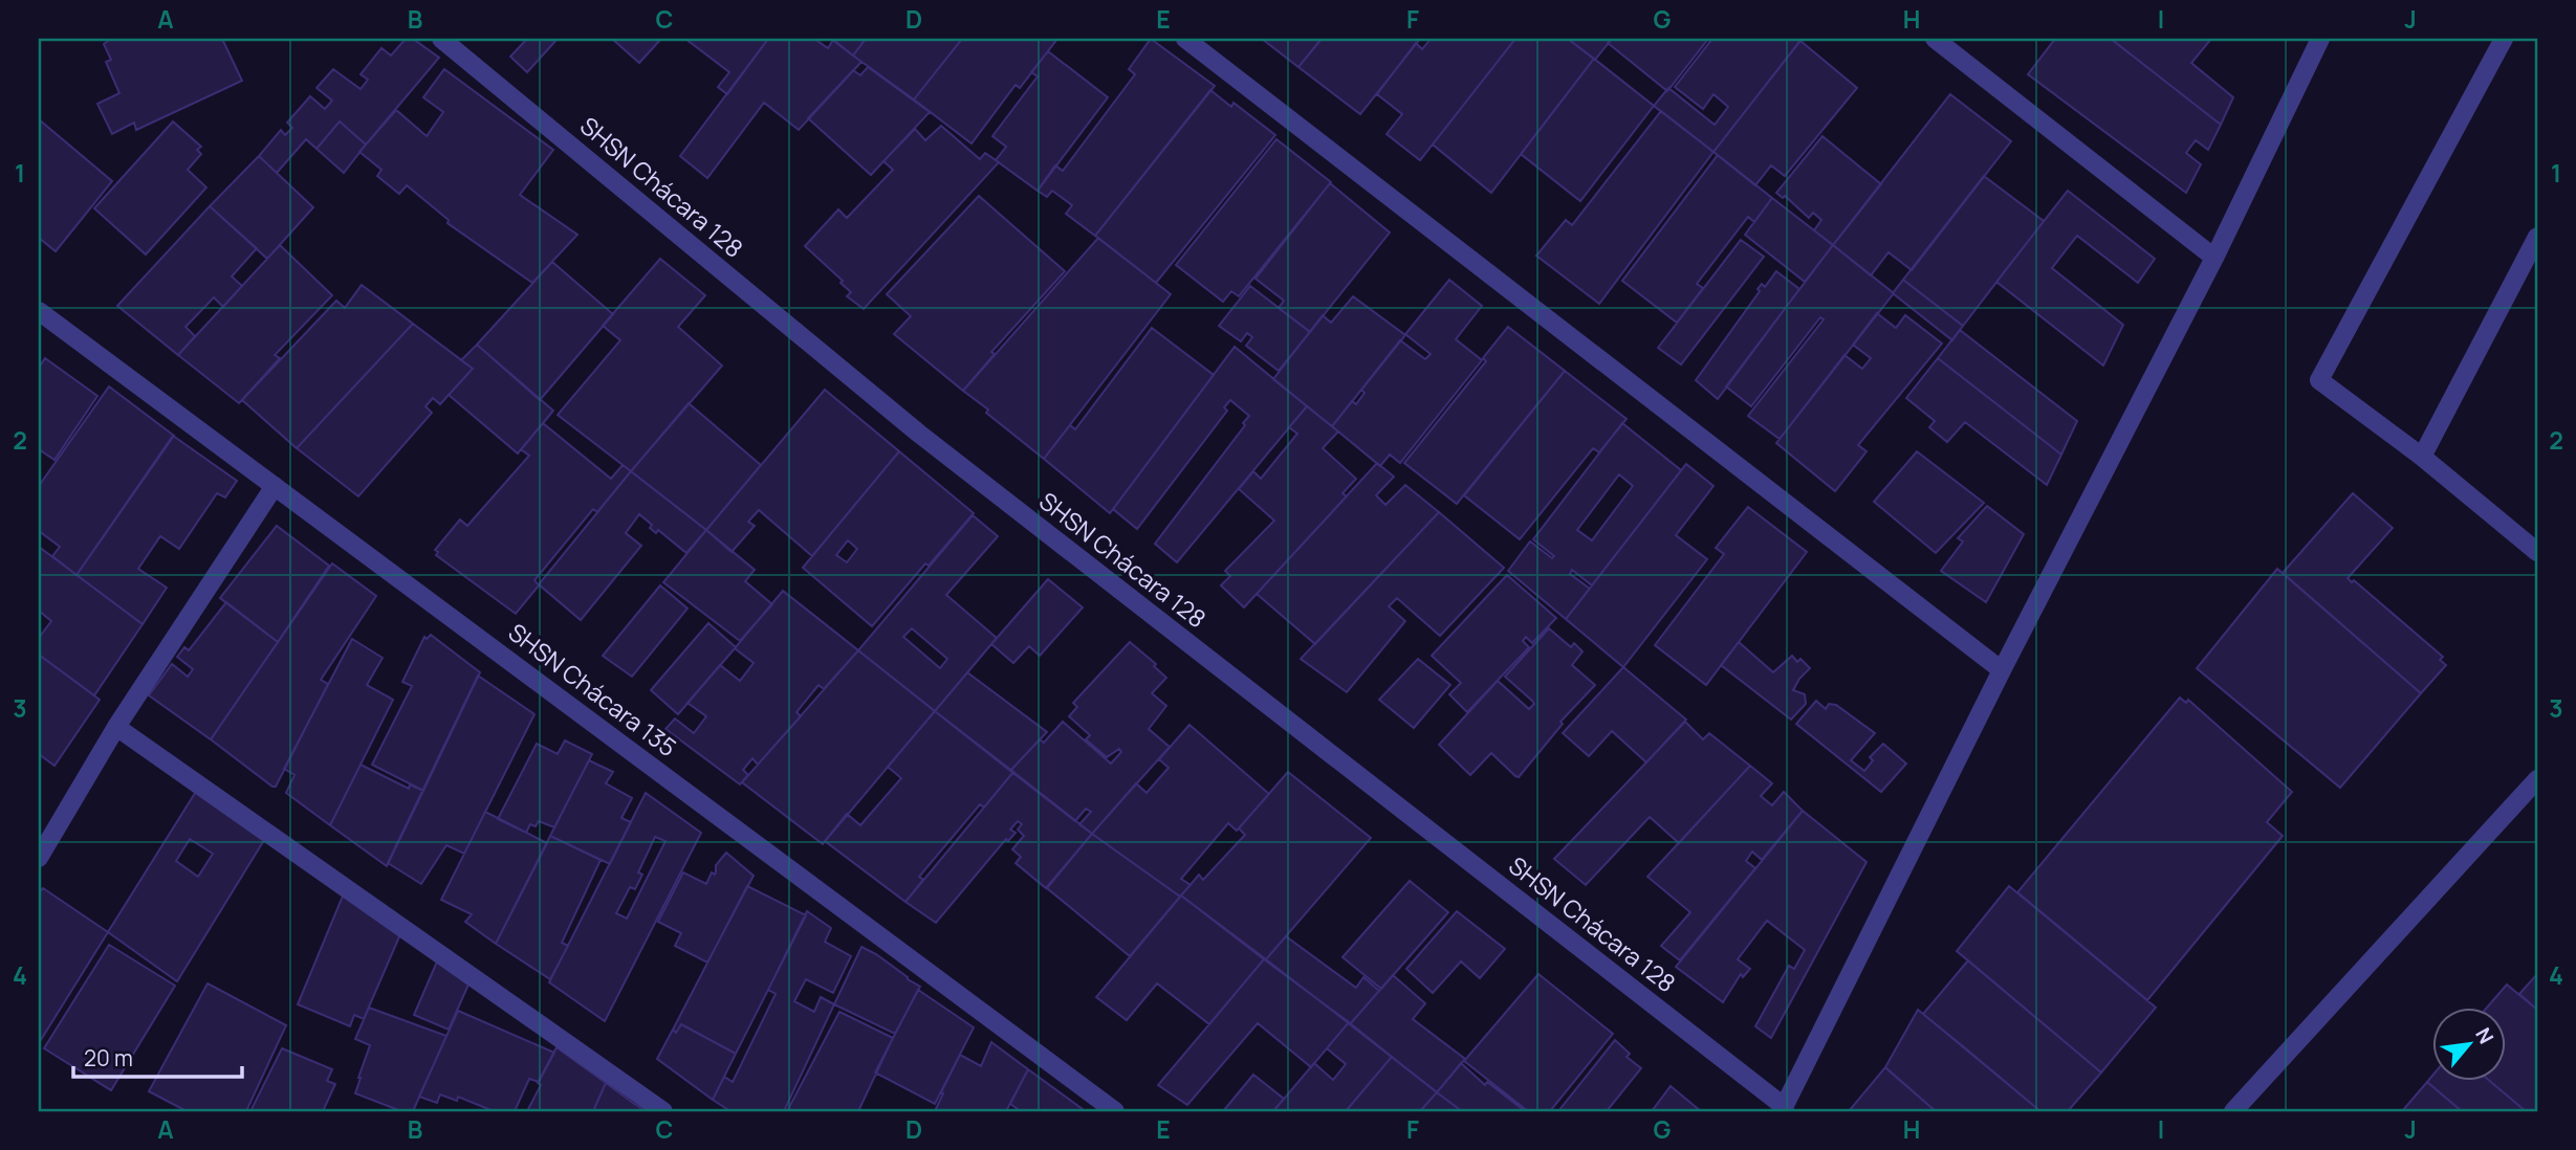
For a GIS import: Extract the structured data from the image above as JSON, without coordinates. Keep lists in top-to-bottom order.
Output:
{
  "streets": {
    "street": ["SHSN Chácara 128", "SHSN Chácara 135"]
  },
  "scale_bar": "20 m",
  "north": "top right",
  "grid": {
    "columns": [
      "A",
      "B",
      "C",
      "D",
      "E",
      "F",
      "G",
      "H",
      "I",
      "J"
    ],
    "rows": [
      "1",
      "2",
      "3",
      "4"
    ]
  }
}
